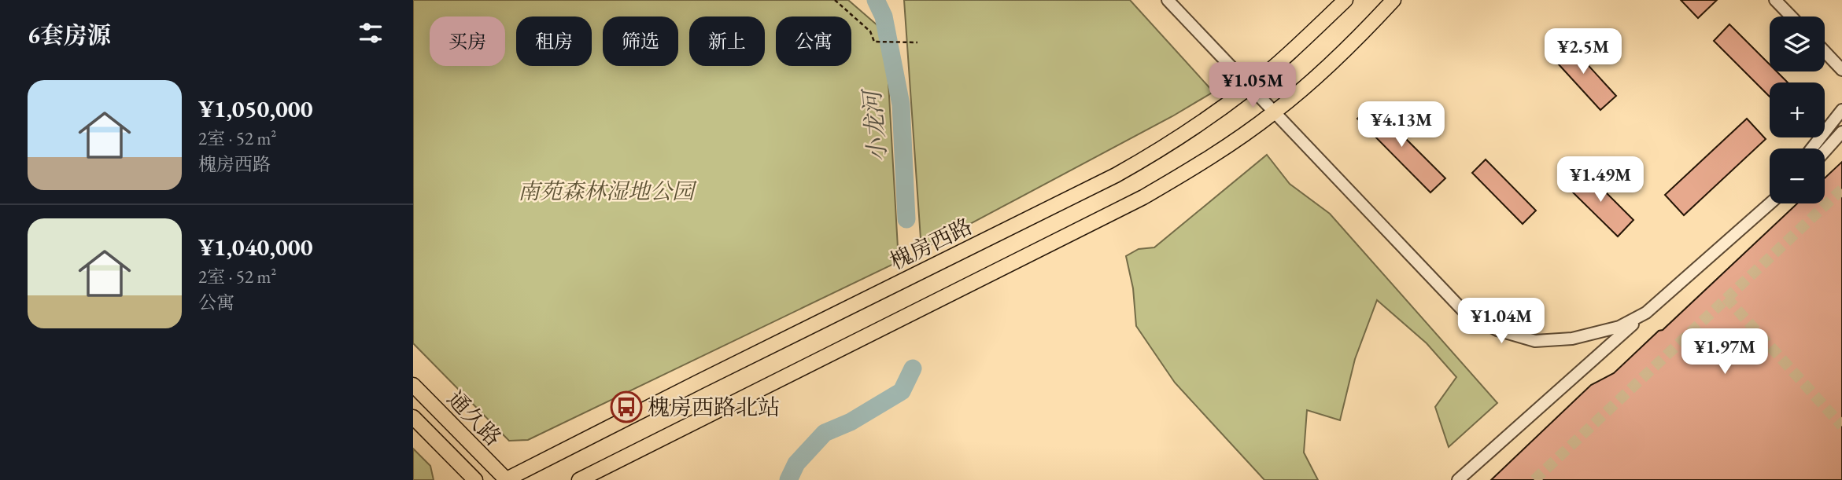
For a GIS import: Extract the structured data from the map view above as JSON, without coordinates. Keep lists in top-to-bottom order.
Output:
{
  "streets": {
    "main road": ["槐房西路", "通久路"]
  },
  "crossings": [
    ["槐房西路", "通久路"]
  ],
  "water": ["小龙河"],
  "parks": ["南苑森林湿地公园"],
  "places": {
    "bus stop": ["槐房西路北站"]
  },
  "page": {
    "heading": "6套房源",
    "map_buttons": ["+", "−"],
    "chip": [
      "买房",
      "租房",
      "筛选",
      "新上",
      "公寓"
    ],
    "price": [
      "¥2.5M",
      "¥1.05M",
      "¥4.13M",
      "¥1.49M",
      "¥1.04M",
      "¥1.97M"
    ],
    "list": [
      {
        "name": "¥1,050,000",
        "note": "2室 · 52 m² · 槐房西路"
      },
      {
        "name": "¥1,040,000",
        "note": "2室 · 52 m² · 公寓"
      }
    ]
  }
}
